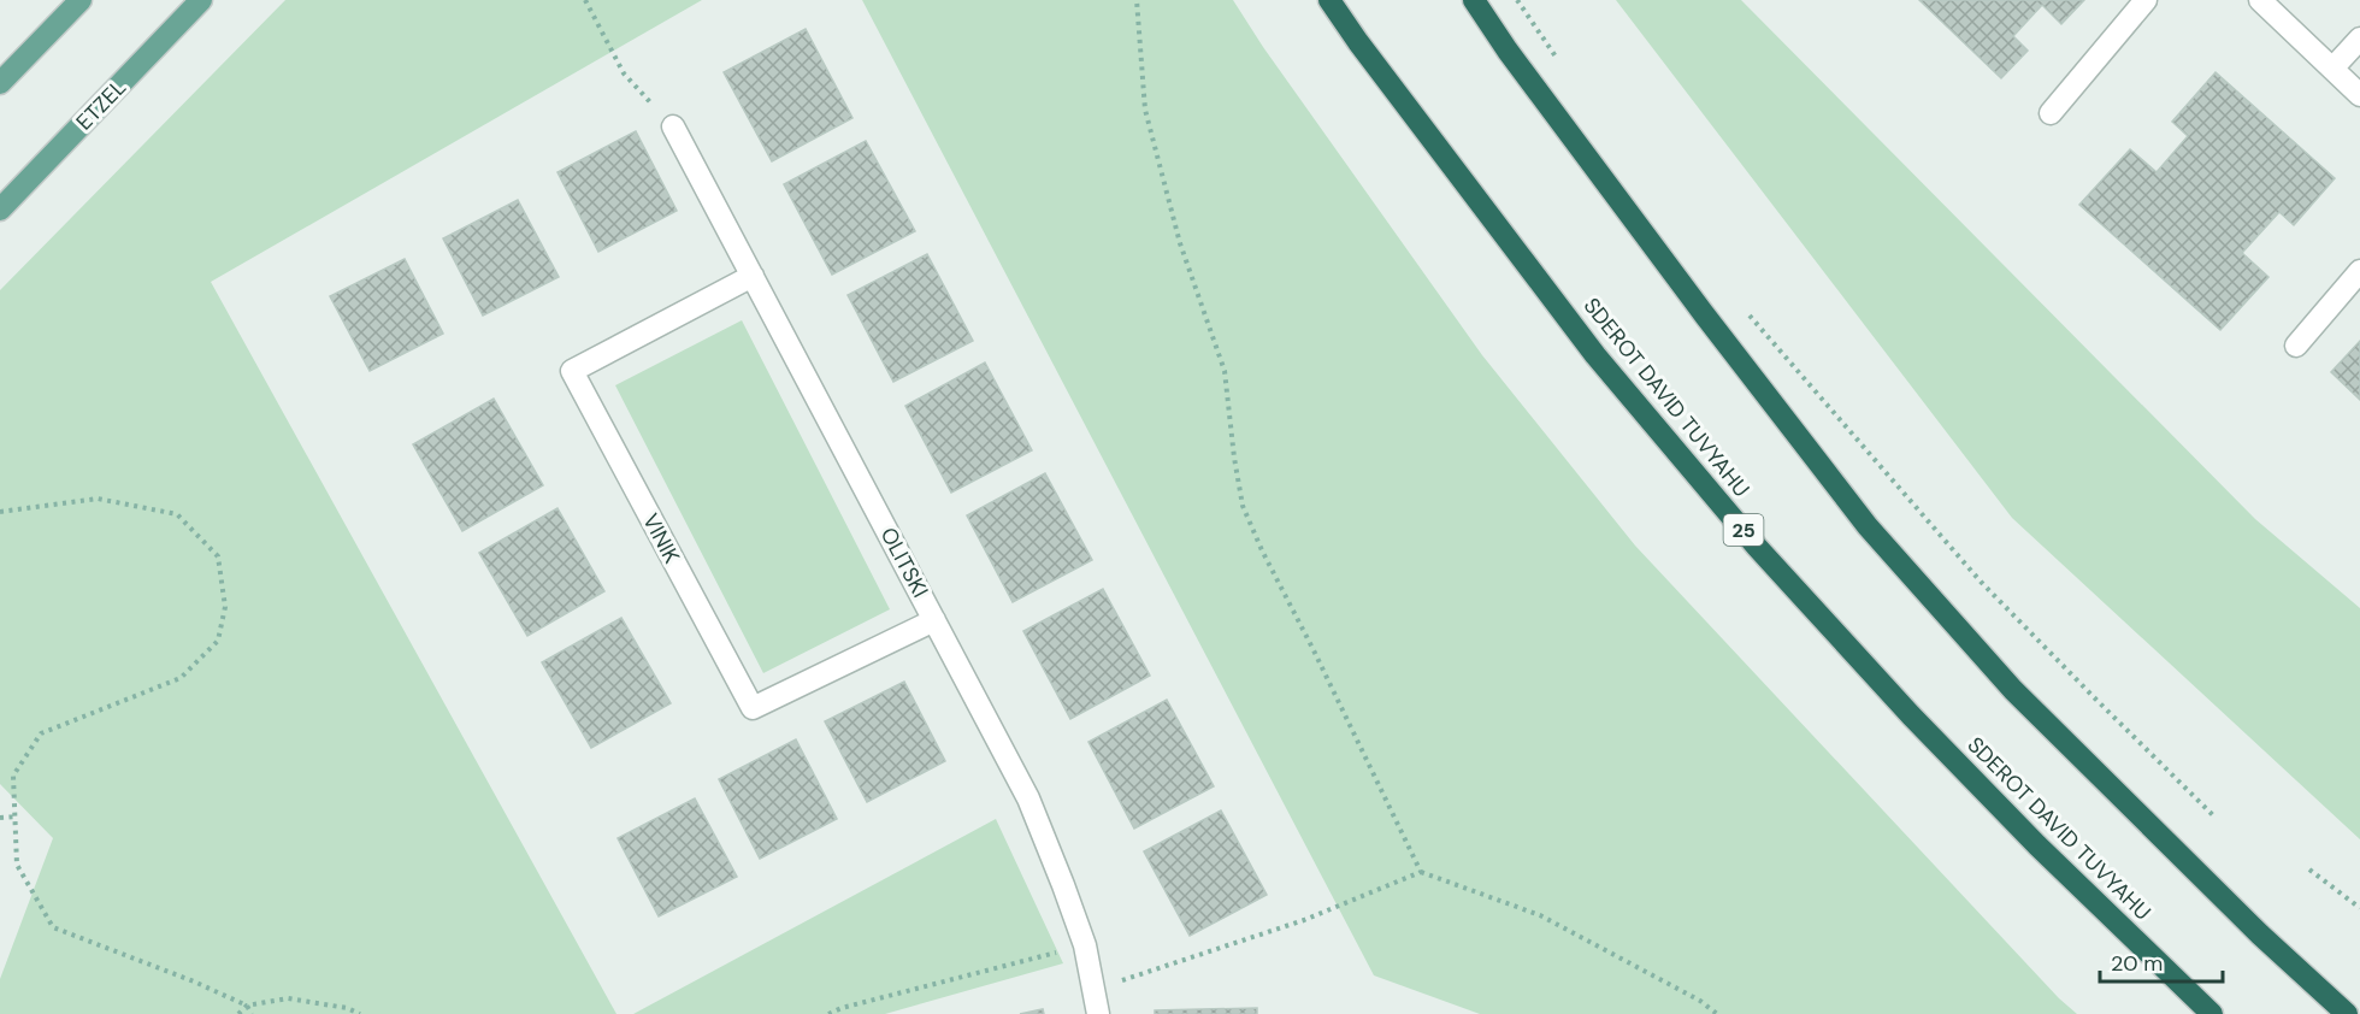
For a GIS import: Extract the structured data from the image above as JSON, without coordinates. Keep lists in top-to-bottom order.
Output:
{
  "streets": {
    "highway": ["SDEROT DAVID TUVYAHU", "25"],
    "main road": ["ETZEL"],
    "street": ["VINIK", "OLITSKI"]
  },
  "crossings": [
    ["VINIK", "OLITSKI"]
  ],
  "scale_bar": "20 m"
}
